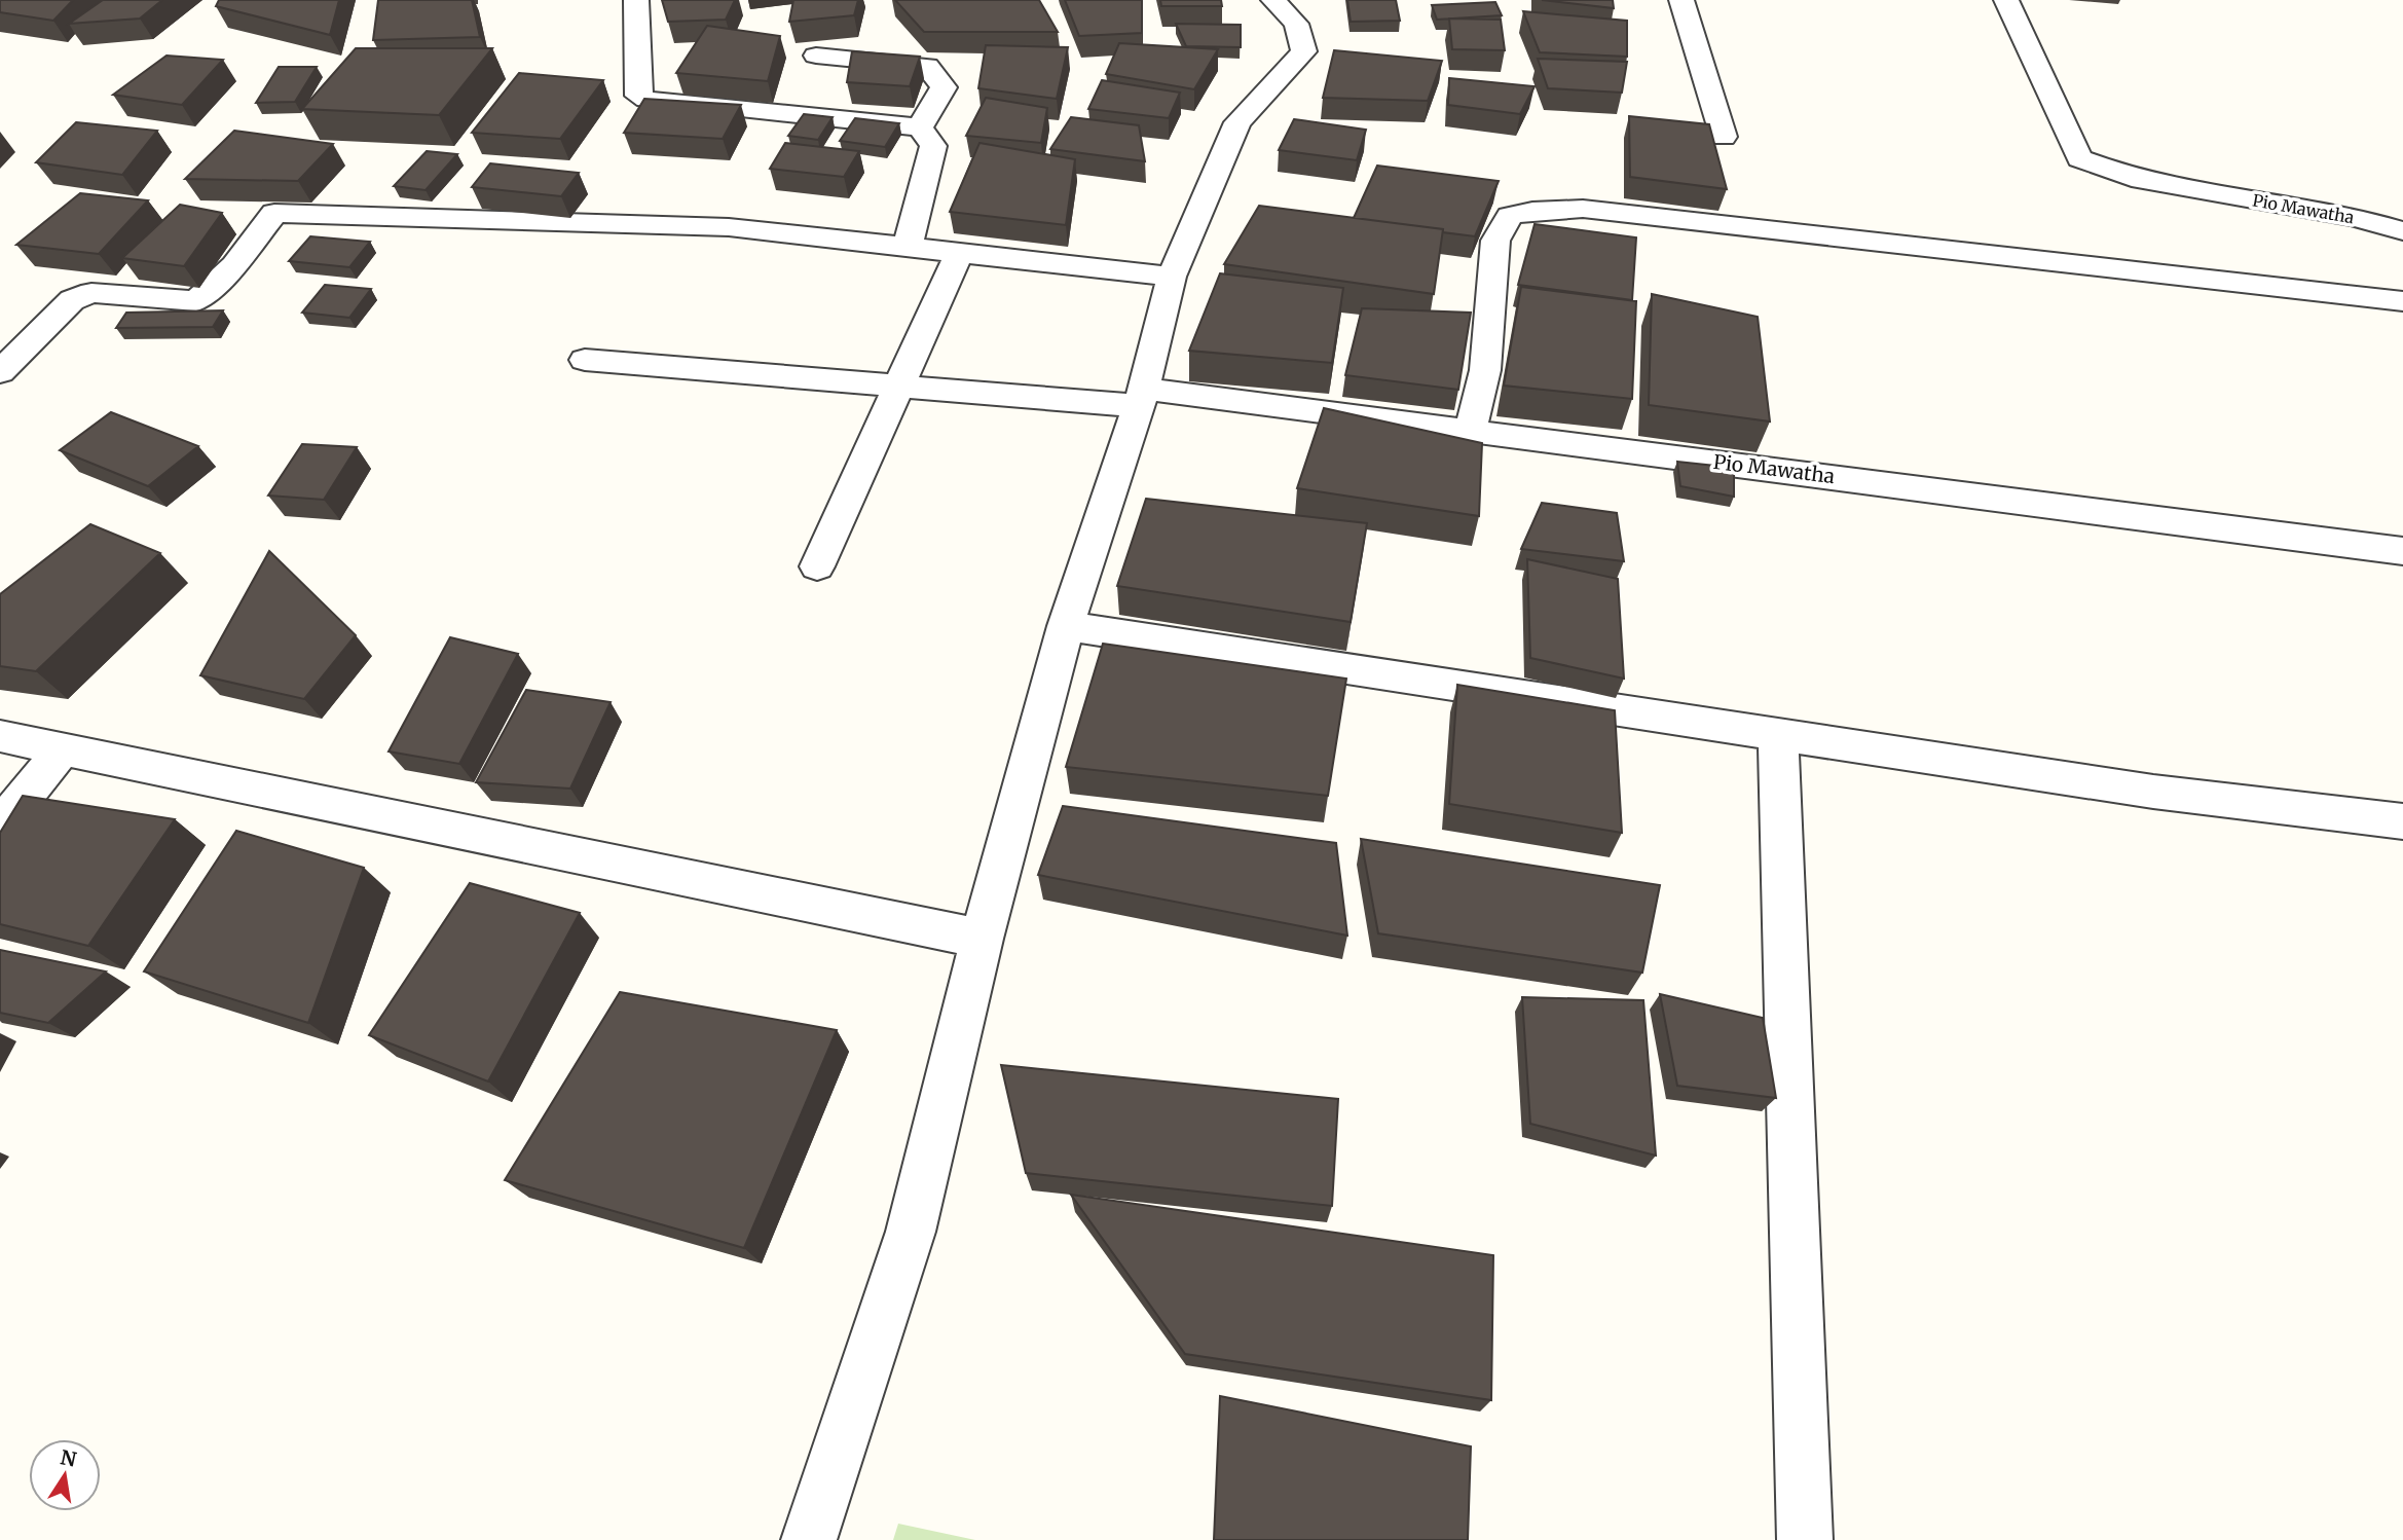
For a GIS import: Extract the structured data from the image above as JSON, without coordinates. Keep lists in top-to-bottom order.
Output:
{
  "streets": {
    "street": ["Pio Mawatha"]
  },
  "north": "top"
}
